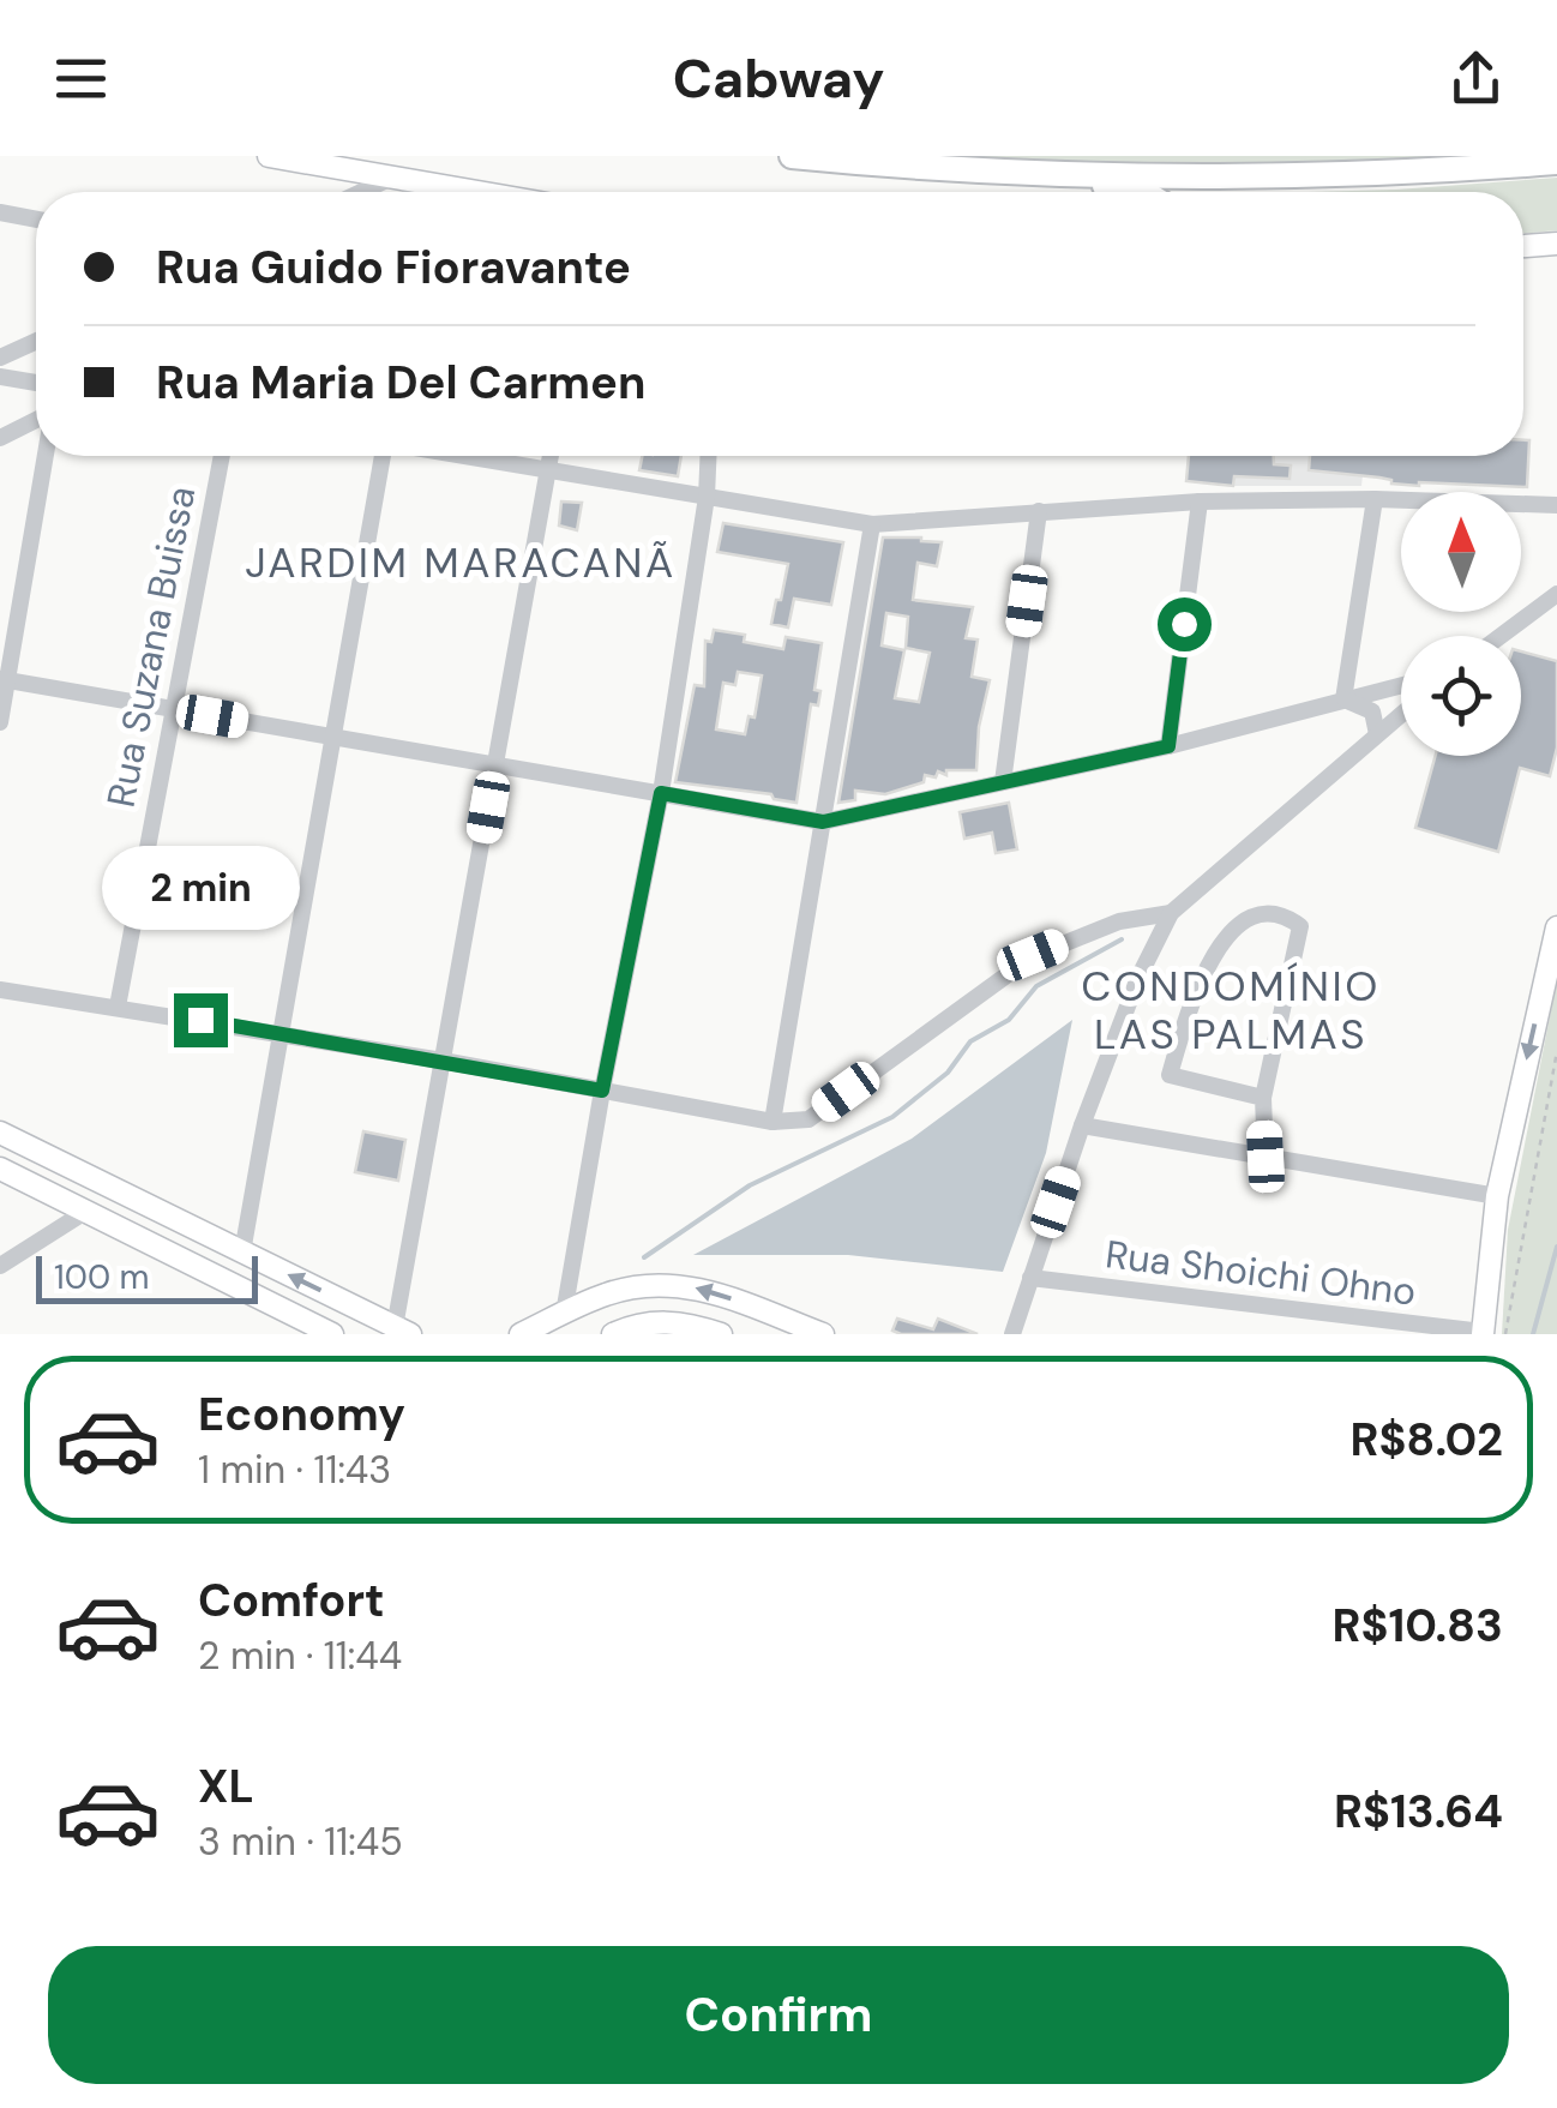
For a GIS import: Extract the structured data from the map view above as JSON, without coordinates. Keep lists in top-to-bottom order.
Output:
{
  "streets": {
    "street": ["Rua Suzana Buissa", "Rua Shoichi Ohno"]
  },
  "districts": ["JARDIM MARACANÃ", "CONDOMÍNIO LAS PALMAS"],
  "scale_bar": "100 m",
  "north": "top",
  "page": {
    "header": "Cabway",
    "banner": ["Rua Guido Fioravante", "Rua Maria Del Carmen"],
    "bubble": "2 min",
    "scale": "100 m",
    "list": [
      {
        "name": "Economy",
        "note": "1 min · 11:43",
        "value": "R$8.02"
      },
      {
        "name": "Comfort",
        "note": "2 min · 11:44",
        "value": "R$10.83"
      },
      {
        "name": "XL",
        "note": "3 min · 11:45",
        "value": "R$13.64"
      }
    ],
    "buttons": "Confirm"
  }
}
